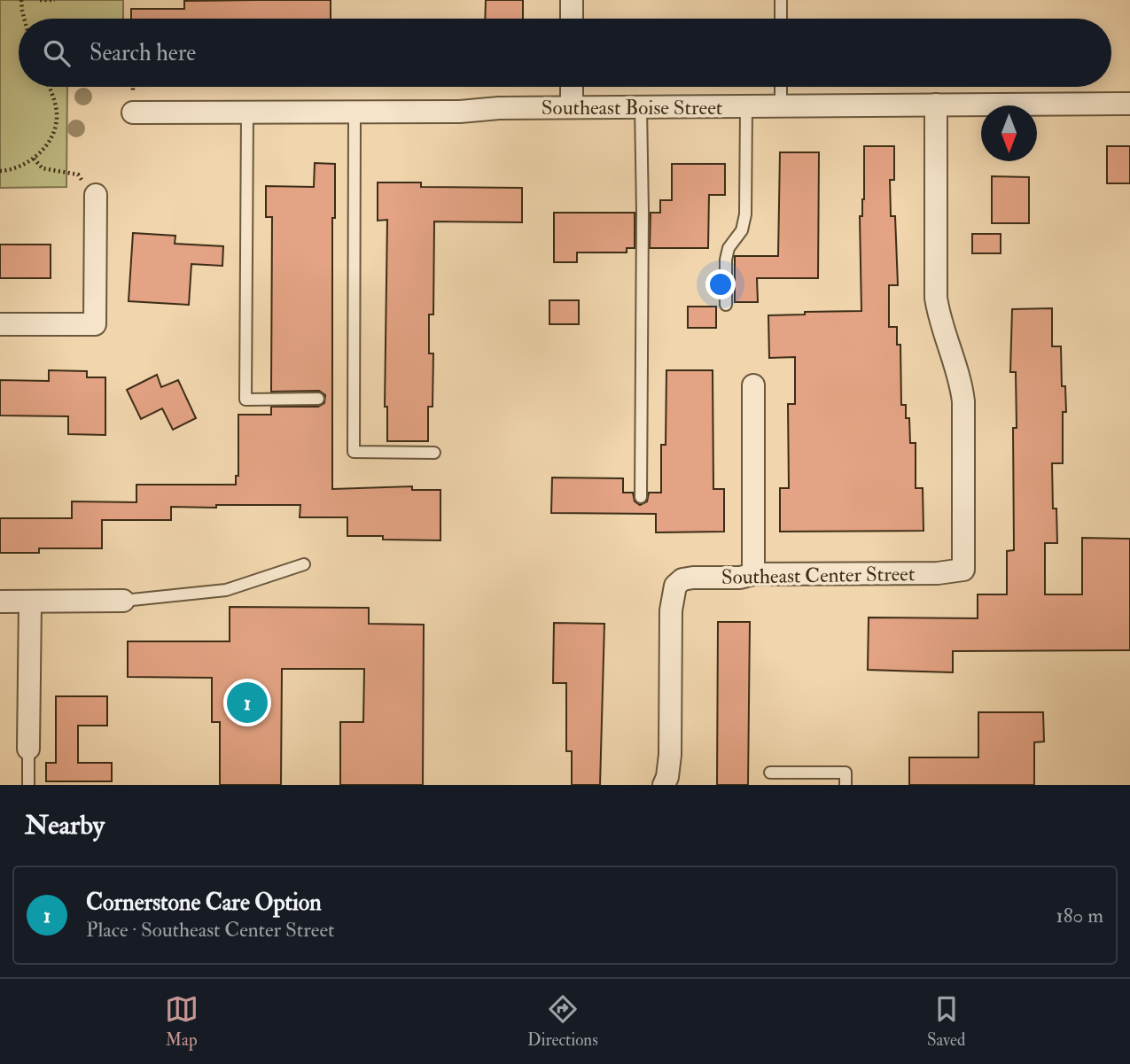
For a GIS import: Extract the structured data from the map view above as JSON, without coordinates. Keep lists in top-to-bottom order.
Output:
{
  "streets": {
    "street": ["Southeast Boise Street", "Southeast Center Street"]
  },
  "crossings": [
    ["Southeast Boise Street", "Southeast Center Street"]
  ],
  "north": "bottom",
  "page": {
    "search": "Search here",
    "pins": "1",
    "heading": "Nearby",
    "list": [
      {
        "mark": "1",
        "name": "Cornerstone Care Option",
        "note": "Place · Southeast Center Street",
        "value": "180 m"
      }
    ],
    "nav": ["Map", "Directions", "Saved"]
  }
}
